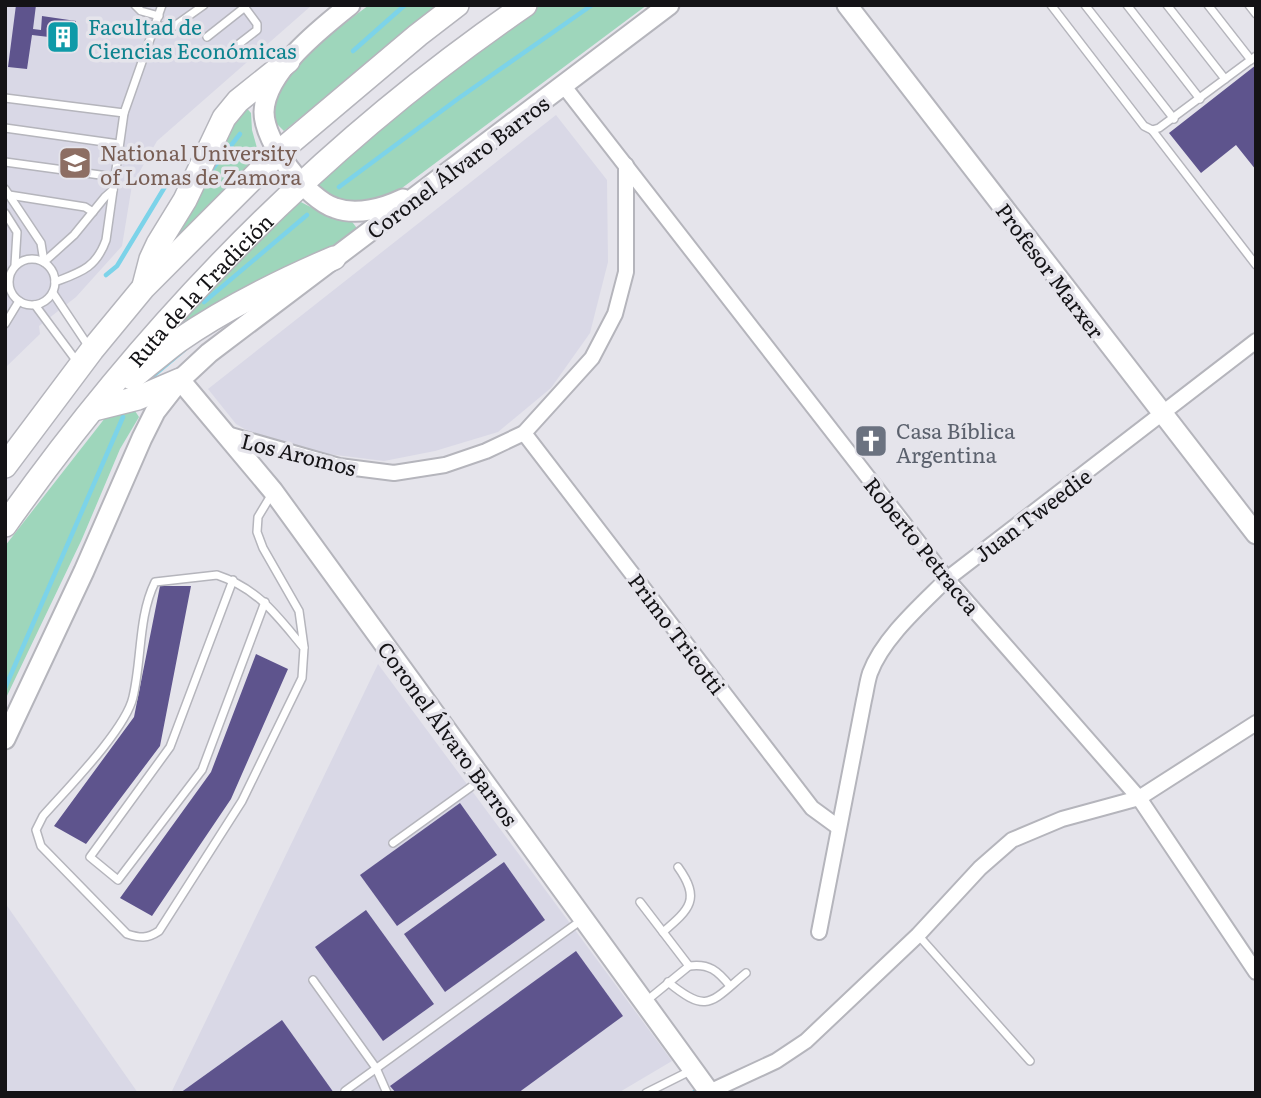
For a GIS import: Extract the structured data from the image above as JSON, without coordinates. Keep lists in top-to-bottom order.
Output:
{
  "streets": {
    "main road": ["Ruta de la Tradición"],
    "street": [
      "Coronel Álvaro Barros",
      "Profesor Marxer",
      "Los Aromos",
      "Juan Tweedie",
      "Roberto Petracca",
      "Primo Tricotti"
    ]
  },
  "crossings": [
    ["Coronel Álvaro Barros", "Los Aromos"],
    ["Coronel Álvaro Barros", "Roberto Petracca"],
    ["Profesor Marxer", "Juan Tweedie"],
    ["Los Aromos", "Roberto Petracca"],
    ["Los Aromos", "Primo Tricotti"],
    ["Juan Tweedie", "Roberto Petracca"],
    ["Juan Tweedie", "Primo Tricotti"]
  ],
  "places": {
    "building": ["Facultad de Ciencias Económicas"],
    "school or university": ["National University of Lomas de Zamora"],
    "church": ["Casa Bíblica Argentina"]
  }
}
